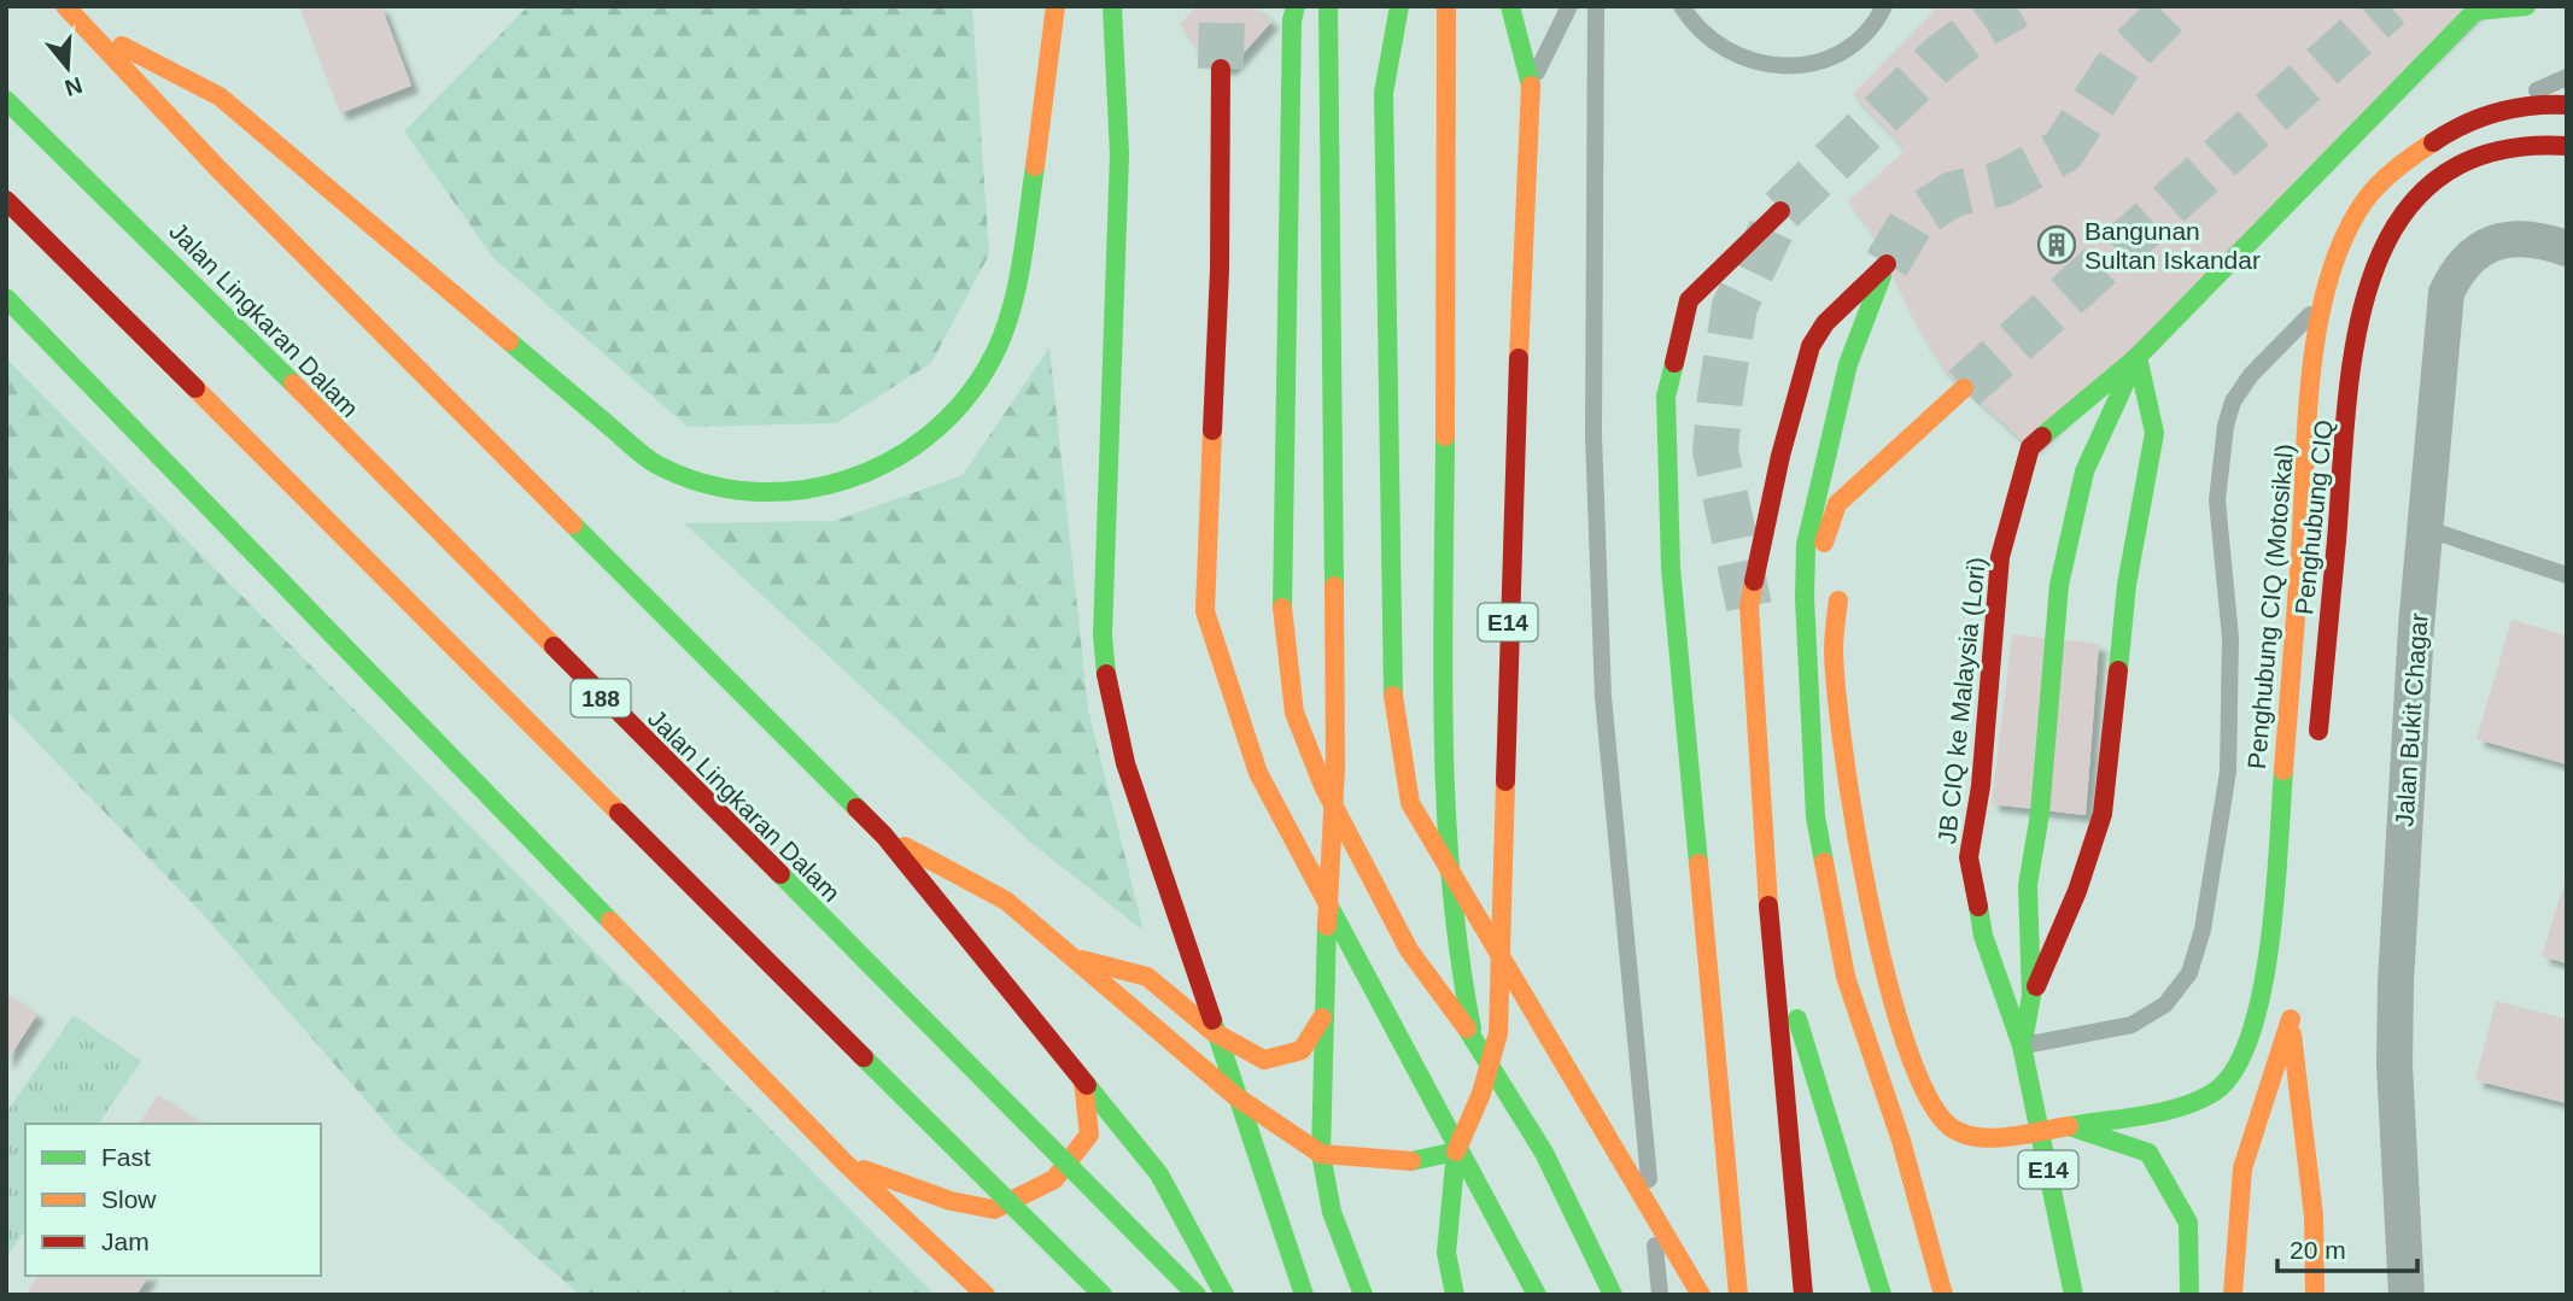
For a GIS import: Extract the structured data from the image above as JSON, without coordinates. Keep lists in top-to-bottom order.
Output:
{
  "streets": {
    "main road": [
      "Jalan Lingkaran Dalam",
      "Penghubung CIQ",
      "Penghubung CIQ (Motosikal)",
      "E14",
      "188",
      "JB CIQ ke Malaysia (Lori)"
    ],
    "street": ["Jalan Bukit Chagar"]
  },
  "crossings": [
    ["E14", "JB CIQ ke Malaysia (Lori)"]
  ],
  "places": {
    "building": ["Bangunan Sultan Iskandar"]
  },
  "legend": ["Fast", "Slow", "Jam"],
  "scale_bar": "20 m",
  "north": "bottom"
}
